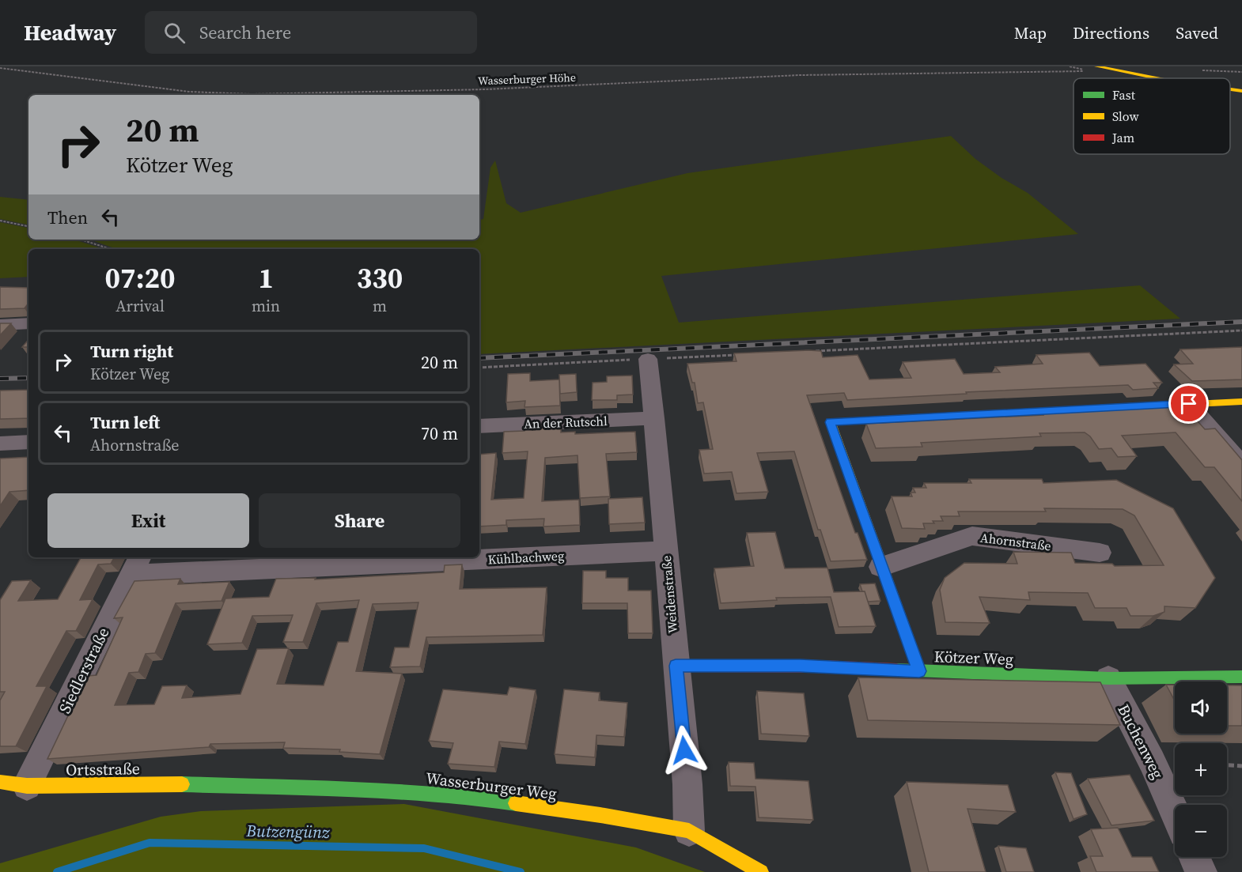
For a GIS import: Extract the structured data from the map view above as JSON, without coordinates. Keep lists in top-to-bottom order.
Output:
{
  "streets": {
    "street": [
      "An der Rutschl",
      "Ahornstraße",
      "Kühlbachweg",
      "Weidenstraße",
      "Kötzer Weg",
      "Siedlerstraße",
      "Buchenweg",
      "Ortsstraße",
      "Wasserburger Weg"
    ],
    "path": ["Wasserburger Höhe"]
  },
  "crossings": [
    ["An der Rutschl", "Weidenstraße"],
    ["Kühlbachweg", "Weidenstraße"],
    ["Kühlbachweg", "Siedlerstraße"],
    ["Weidenstraße", "Kötzer Weg"],
    ["Weidenstraße", "Wasserburger Weg"],
    ["Kötzer Weg", "Buchenweg"],
    ["Siedlerstraße", "Ortsstraße"],
    ["Ortsstraße", "Wasserburger Weg"]
  ],
  "water": ["Butzengünz"],
  "legend": ["Fast", "Slow", "Jam"],
  "page": {
    "header": "Headway",
    "search": "Search here",
    "nav": ["Map", "Directions", "Saved"],
    "turn": ["20 m", "Kötzer Weg"],
    "then": "Then",
    "eta": [
      "07:20",
      "Arrival",
      "1",
      "min",
      "330",
      "m"
    ],
    "list": [
      {
        "name": "Turn right",
        "note": "Kötzer Weg",
        "value": "20 m"
      },
      {
        "name": "Turn left",
        "note": "Ahornstraße",
        "value": "70 m"
      }
    ],
    "buttons": ["Exit", "Share"],
    "map_buttons": ["+", "−"]
  }
}
